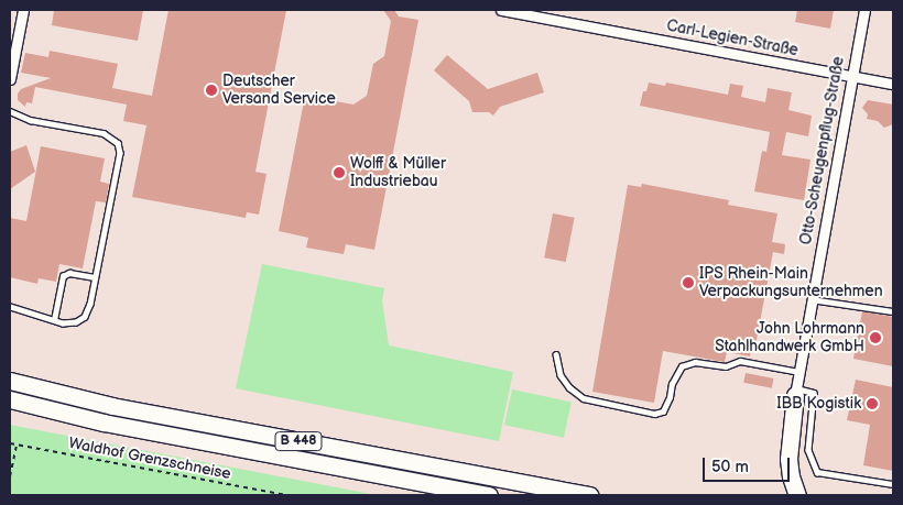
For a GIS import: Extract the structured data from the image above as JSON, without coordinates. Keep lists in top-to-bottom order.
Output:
{
  "streets": {
    "main road": ["B 448"],
    "street": ["Carl-Legien-Straße", "Otto-Scheugenpflug-Straße"],
    "path": ["Waldhof Grenzschneise"]
  },
  "crossings": [
    ["Carl-Legien-Straße", "Otto-Scheugenpflug-Straße"]
  ],
  "places": [
    "Deutscher Versand Service",
    "Wolff & Müller Industriebau",
    "IPS Rhein-Main Verpackungsunternehmen",
    "John Lohrmann Stahlhandwerk GmbH",
    "IBB Kogistik"
  ],
  "scale_bar": "50 m"
}
